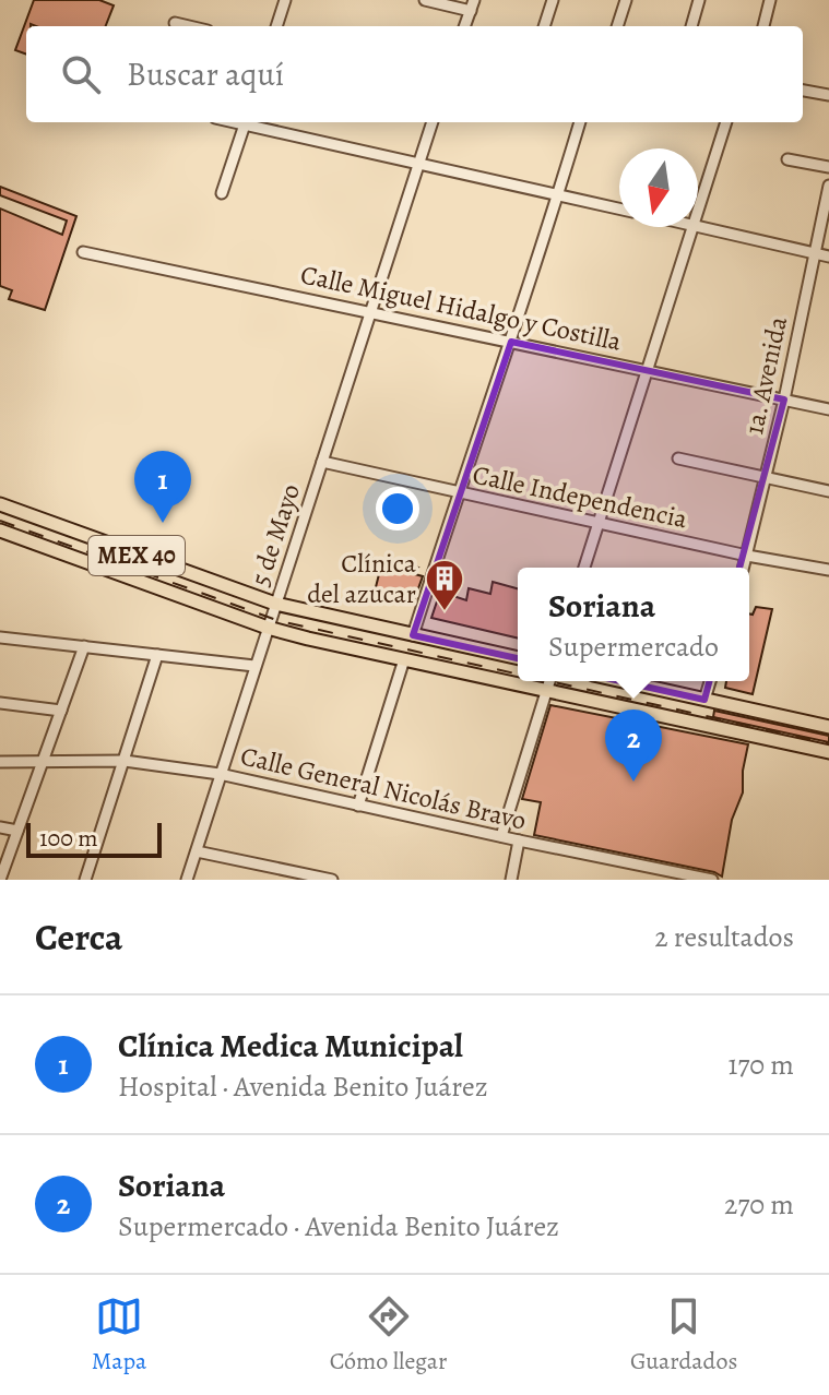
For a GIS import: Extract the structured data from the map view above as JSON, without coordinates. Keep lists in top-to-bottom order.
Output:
{
  "streets": {
    "main road": ["MEX 40"],
    "street": [
      "Calle Miguel Hidalgo y Costilla",
      "1a. Avenida",
      "Calle Independencia",
      "5 de Mayo",
      "Calle General Nicolás Bravo"
    ]
  },
  "crossings": [
    ["Calle Miguel Hidalgo y Costilla", "1a. Avenida"],
    ["Calle Miguel Hidalgo y Costilla", "5 de Mayo"],
    ["1a. Avenida", "Calle Independencia"],
    ["Calle Independencia", "5 de Mayo"],
    ["5 de Mayo", "MEX 40"],
    ["5 de Mayo", "Calle General Nicolás Bravo"]
  ],
  "places": {
    "building": ["Clínica del azucar"]
  },
  "scale_bar": "100 m",
  "north": "bottom",
  "page": {
    "search": "Buscar aquí",
    "pins": ["1", "2"],
    "popup": ["Soriana", "Supermercado"],
    "scale": "100 m",
    "heading": ["Cerca", "2 resultados"],
    "list": [
      {
        "mark": "1",
        "name": "Clínica Medica Municipal",
        "note": "Hospital · Avenida Benito Juárez",
        "value": "170 m"
      },
      {
        "mark": "2",
        "name": "Soriana",
        "note": "Supermercado · Avenida Benito Juárez",
        "value": "270 m"
      }
    ],
    "nav": ["Mapa", "Cómo llegar", "Guardados"]
  }
}
